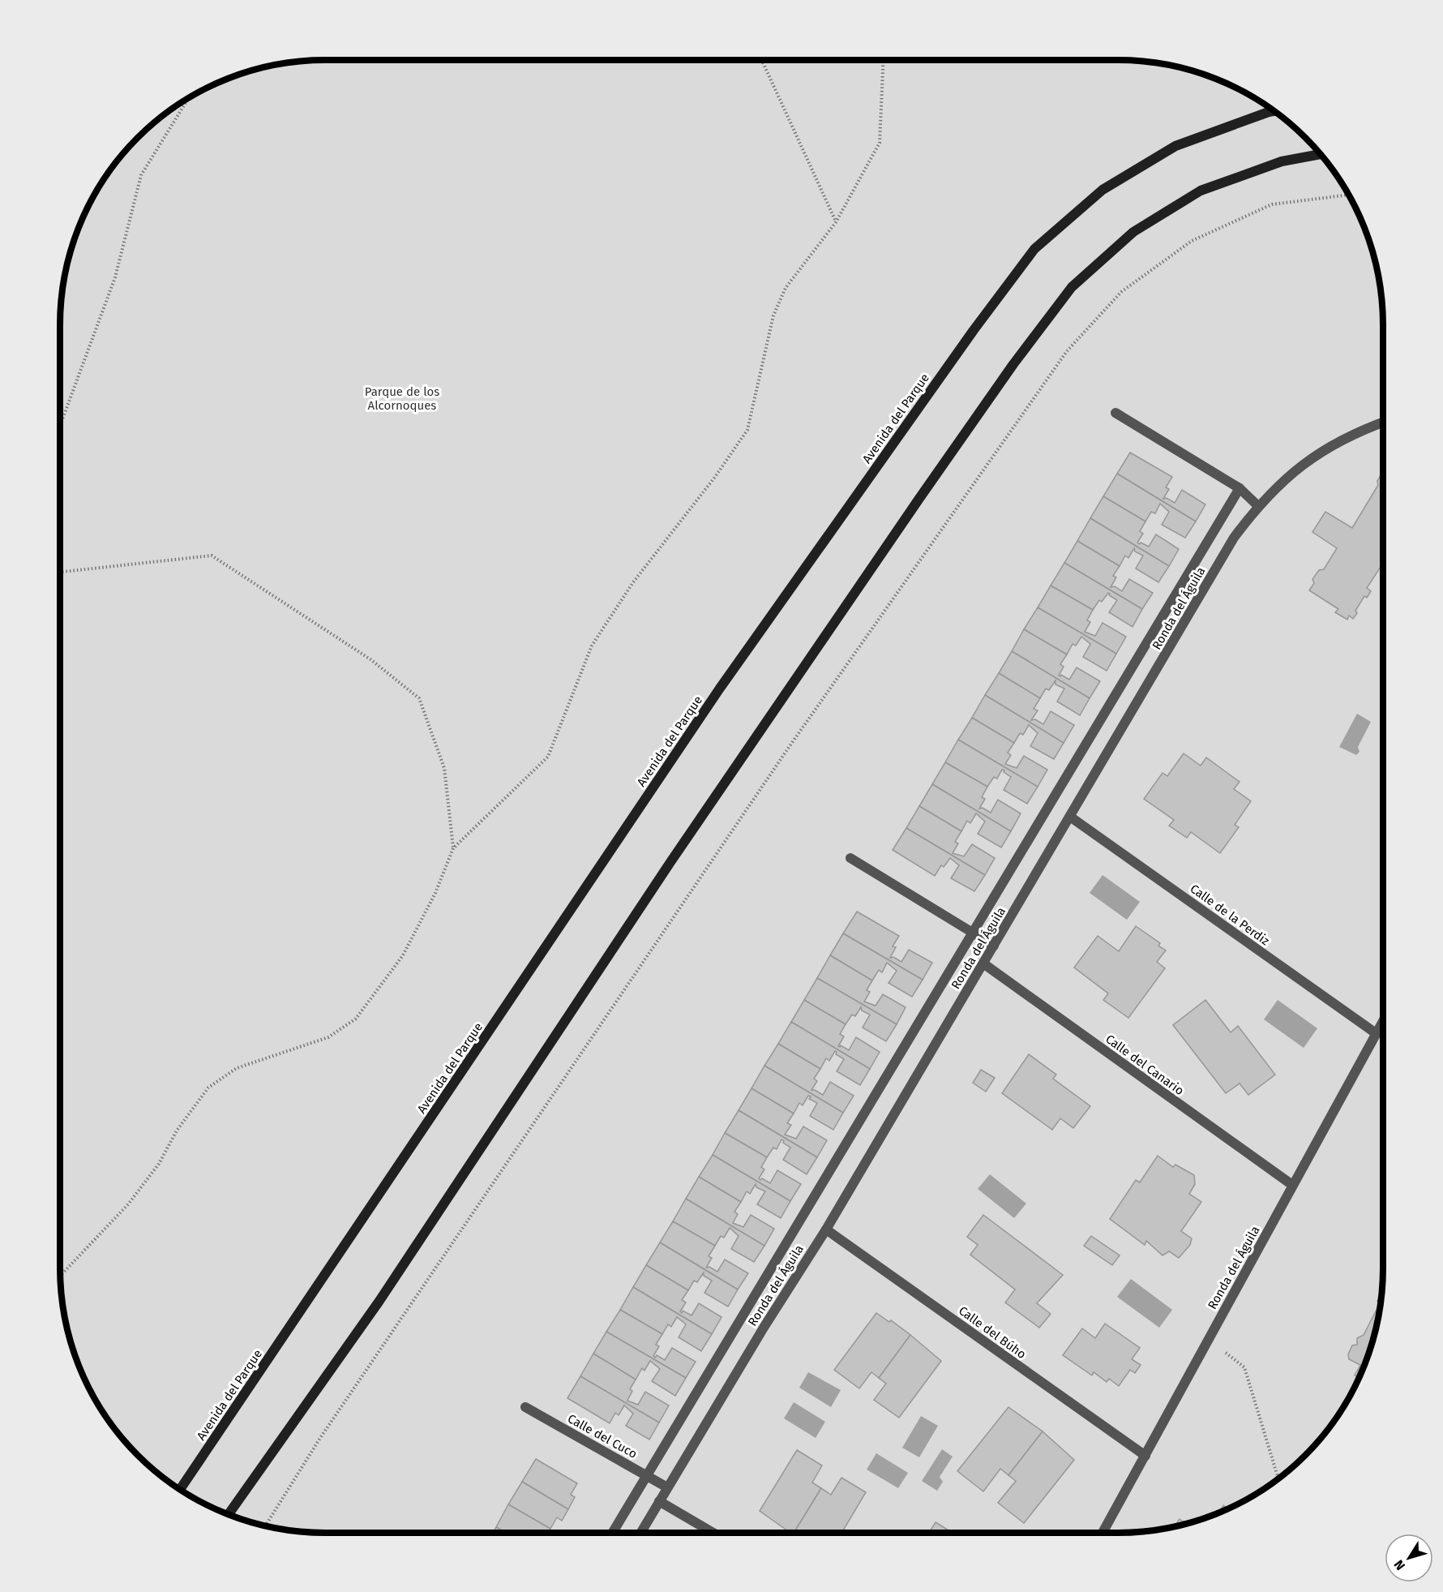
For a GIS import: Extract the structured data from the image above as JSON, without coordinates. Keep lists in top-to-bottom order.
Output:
{
  "streets": {
    "street": [
      "Avenida del Parque",
      "Ronda del Águila",
      "Calle de la Perdiz",
      "Calle del Canario",
      "Calle del Búho",
      "Calle del Cuco"
    ]
  },
  "crossings": [
    ["Ronda del Águila", "Calle de la Perdiz"],
    ["Ronda del Águila", "Calle del Canario"],
    ["Ronda del Águila", "Calle del Búho"],
    ["Ronda del Águila", "Calle del Cuco"]
  ],
  "parks": ["Parque de los Alcornoques"],
  "north": "bottom left"
}
